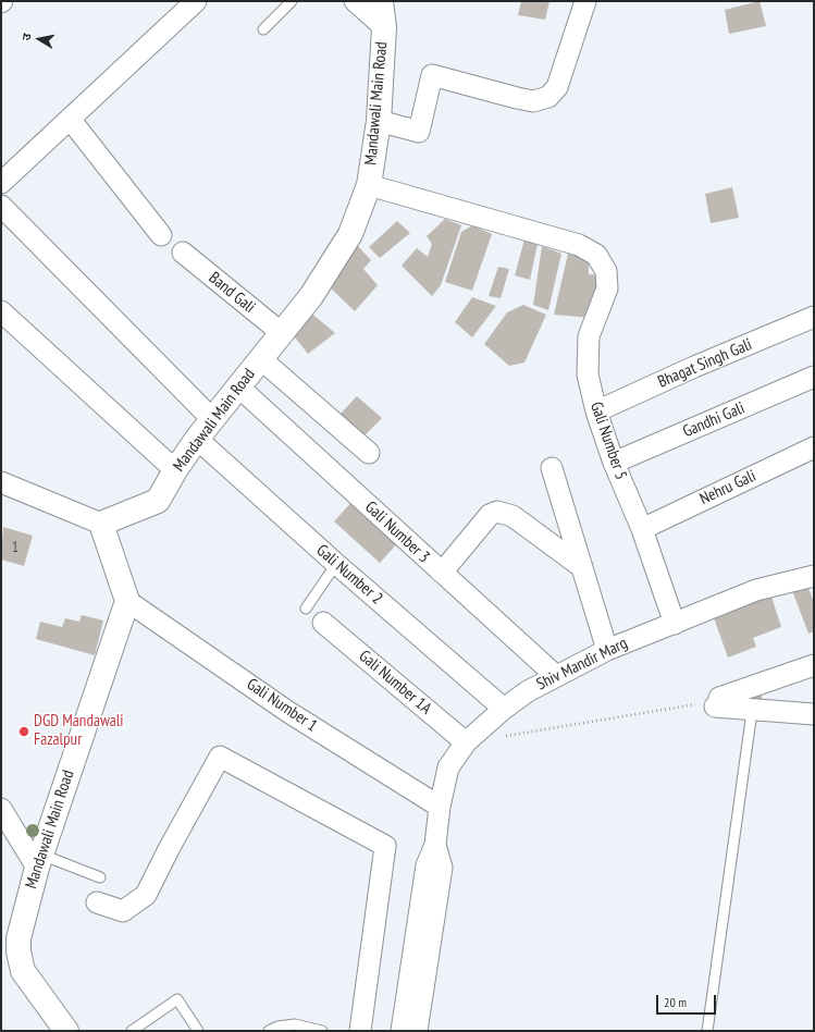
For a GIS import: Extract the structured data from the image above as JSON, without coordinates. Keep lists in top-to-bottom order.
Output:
{
  "streets": {
    "street": [
      "Mandawali Main Road",
      "Band Gali",
      "Bhagat Singh Gali",
      "Gandhi Gali",
      "Gali Number 5",
      "Nehru Gali",
      "Gali Number 3",
      "Gali Number 2",
      "Shiv Mandir Marg",
      "Gali Number 1A",
      "Gali Number 1"
    ]
  },
  "crossings": [
    ["Mandawali Main Road", "Band Gali"],
    ["Mandawali Main Road", "Gali Number 5"],
    ["Mandawali Main Road", "Gali Number 3"],
    ["Mandawali Main Road", "Gali Number 2"],
    ["Mandawali Main Road", "Gali Number 1"],
    ["Bhagat Singh Gali", "Gali Number 5"],
    ["Gandhi Gali", "Gali Number 5"],
    ["Gali Number 5", "Nehru Gali"],
    ["Gali Number 5", "Shiv Mandir Marg"],
    ["Gali Number 3", "Shiv Mandir Marg"],
    ["Gali Number 2", "Shiv Mandir Marg"],
    ["Shiv Mandir Marg", "Gali Number 1A"],
    ["Shiv Mandir Marg", "Gali Number 1"]
  ],
  "places": ["DGD Mandawali Fazalpur"],
  "house_numbers": ["1"],
  "scale_bar": "20 m",
  "north": "left"
}
